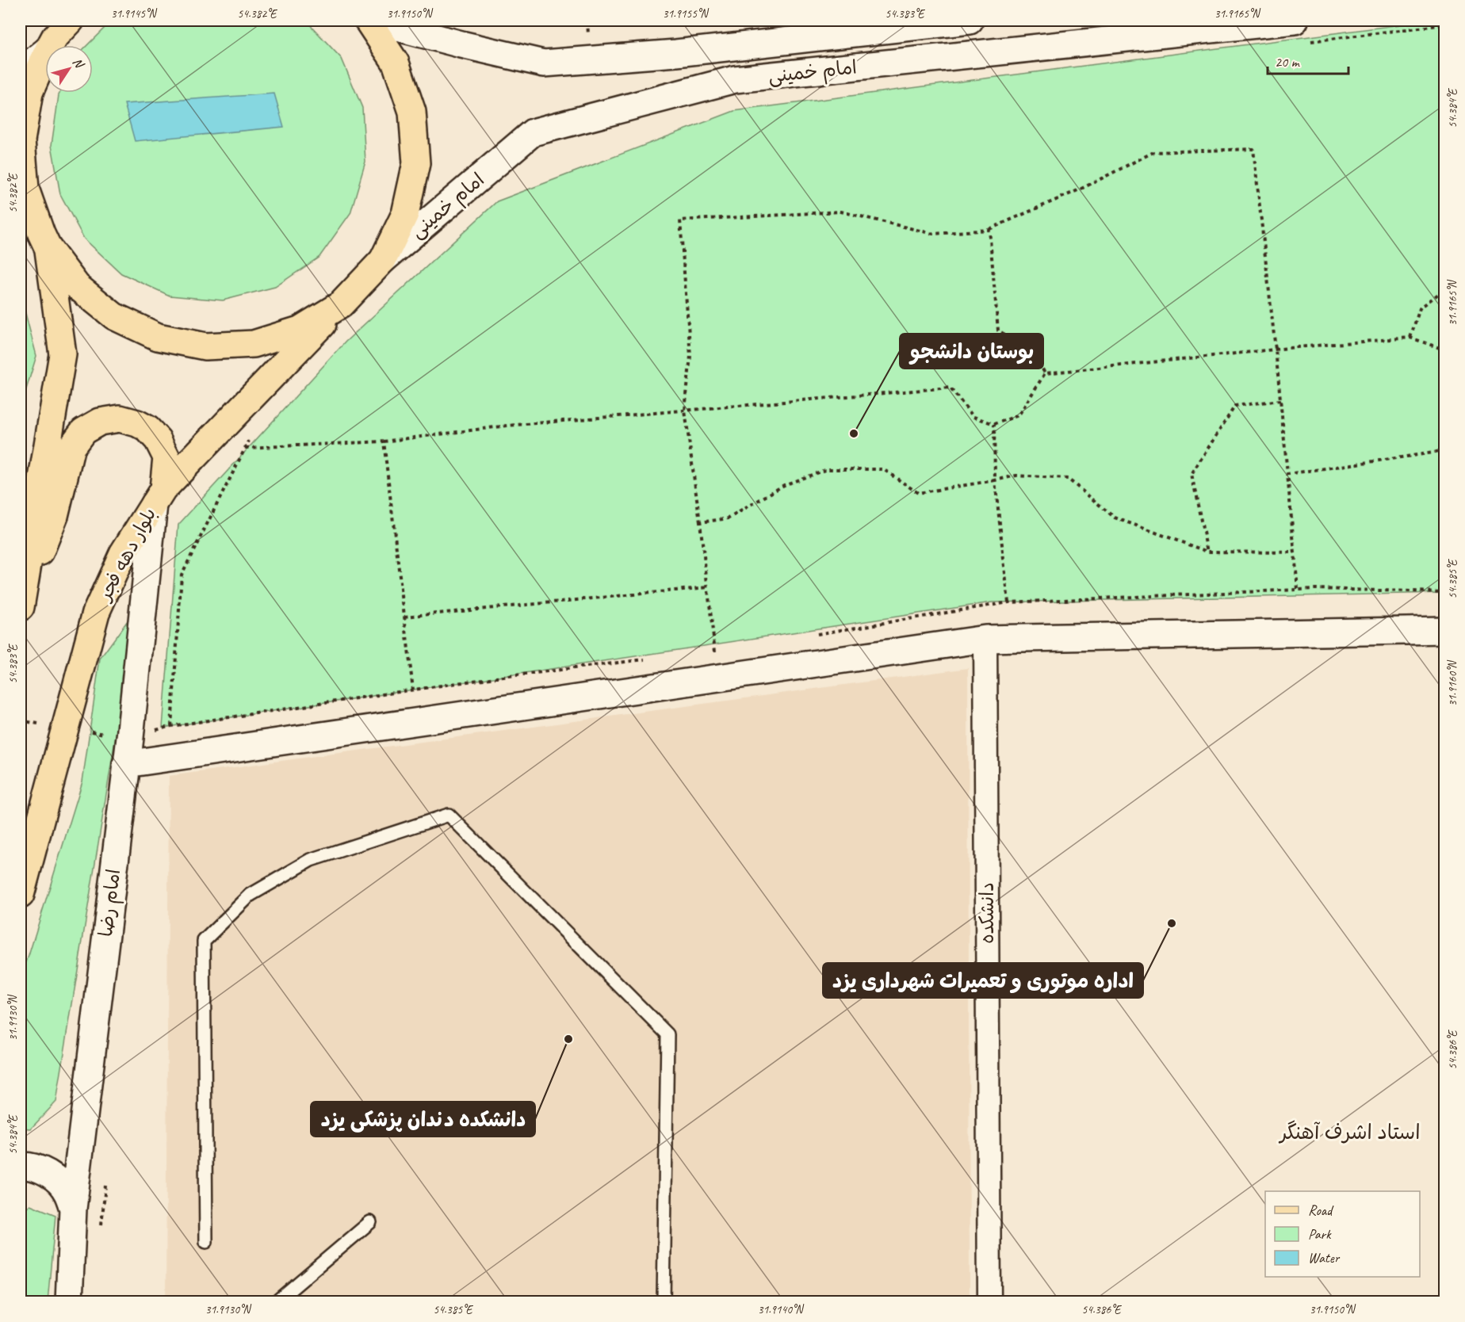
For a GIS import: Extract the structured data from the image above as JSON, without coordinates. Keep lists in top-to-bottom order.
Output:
{
  "streets": {
    "main road": ["امام خمینی", "بلوار دهه فجر", "امام رضا"],
    "street": ["دانشکده"]
  },
  "crossings": [
    ["بلوار دهه فجر", "امام رضا"]
  ],
  "districts": ["استاد اشرف آهنگر"],
  "places": ["بوستان دانشجو", "اداره موتوری و تعمیرات شهرداری یزد", "دانشکده دندان پزشکی یزد"],
  "legend": ["Road", "Park", "Water"],
  "scale_bar": "20 m",
  "north": "top right",
  "coordinates": [
    "31.9145°N",
    "54.382°E",
    "31.9150°N",
    "31.9155°N",
    "54.383°E",
    "31.9165°N",
    "54.384°E",
    "54.385°E",
    "31.9160°N",
    "31.9130°N",
    "54.386°E",
    "31.9140°N"
  ]
}
